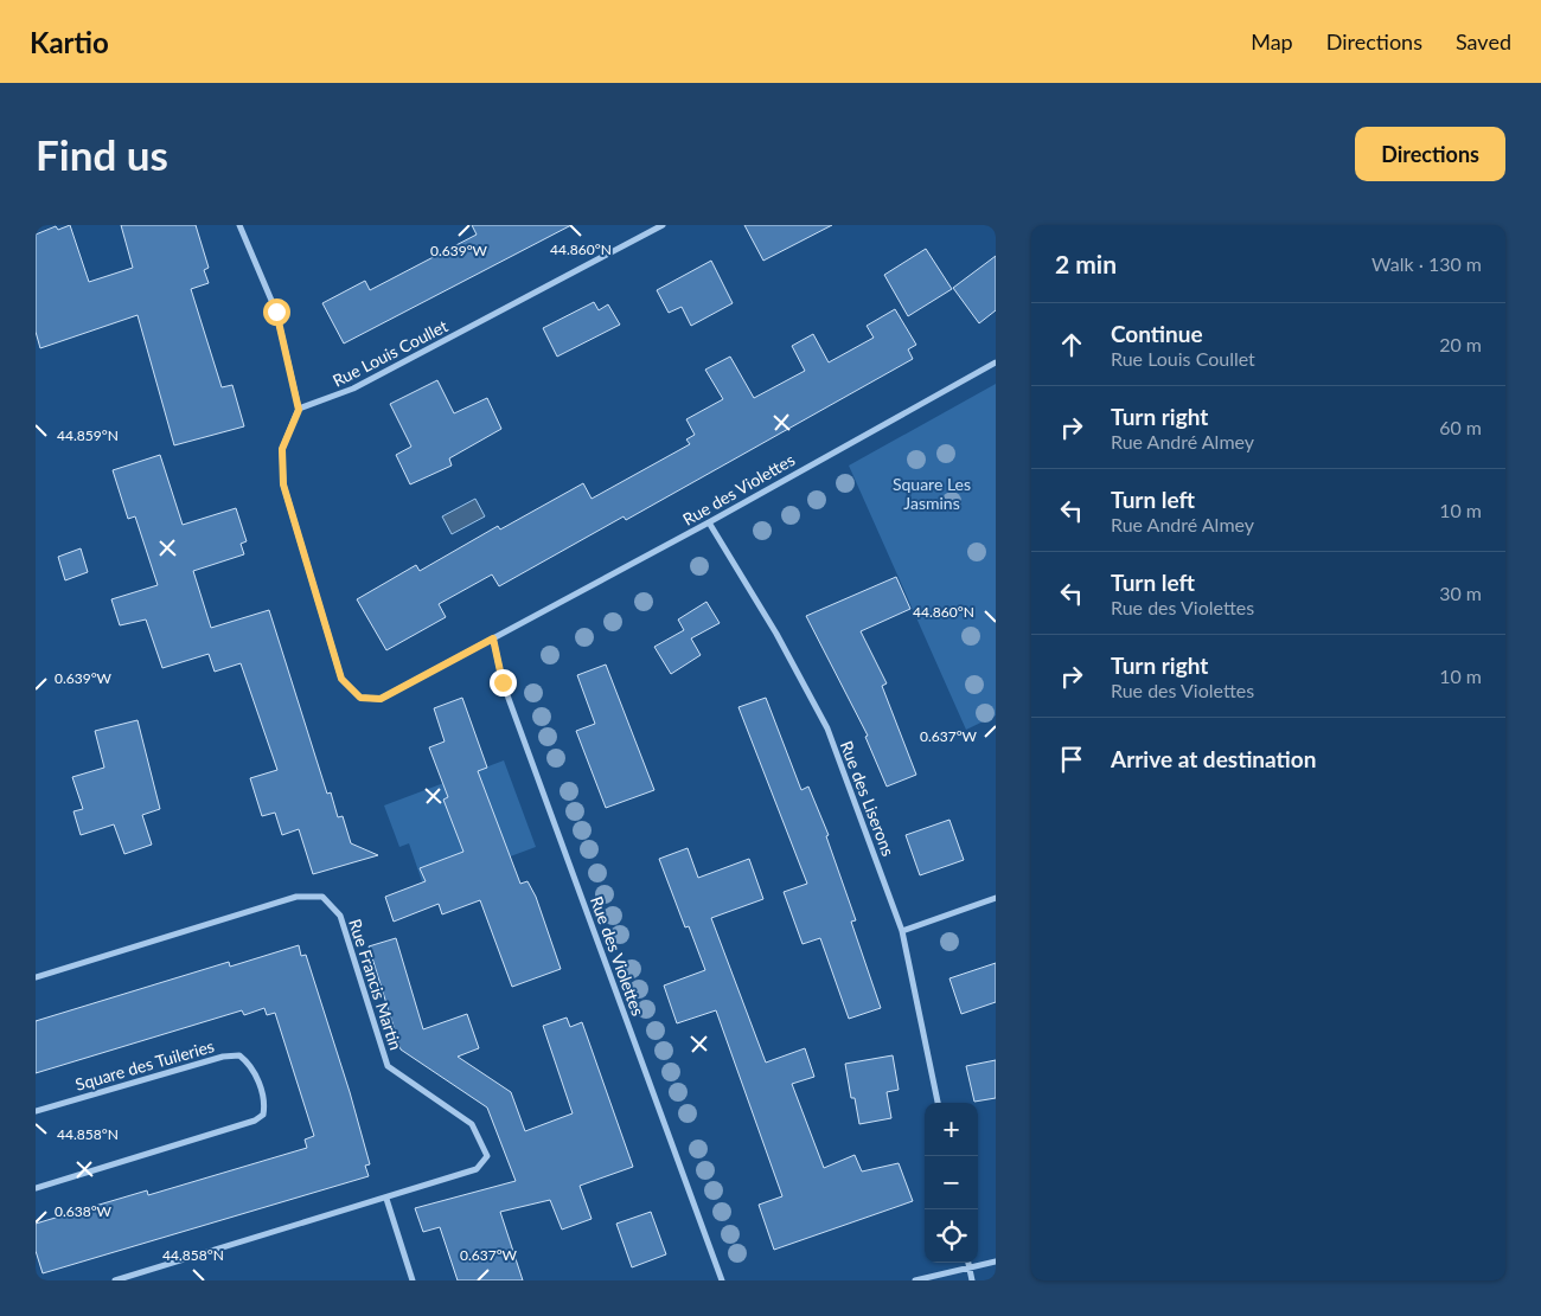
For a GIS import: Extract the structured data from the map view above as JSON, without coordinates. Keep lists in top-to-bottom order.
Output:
{
  "streets": {
    "street": [
      "Rue Louis Coullet",
      "Rue des Violettes",
      "Rue des Liserons",
      "Rue Francis Martin",
      "Square des Tuileries"
    ]
  },
  "crossings": [
    ["Rue Louis Coullet", "Rue des Violettes"],
    ["Rue des Violettes", "Rue des Liserons"]
  ],
  "parks": ["Square Les Jasmins"],
  "page": {
    "header": "Kartio",
    "nav": ["Map", "Directions", "Saved"],
    "buttons": "Directions",
    "title": "Find us",
    "heading": ["2 min", "Walk · 130 m"],
    "list": [
      ["Continue", "Rue Louis Coullet", "20 m"],
      ["Turn right", "Rue André Almey", "60 m"],
      ["Turn left", "Rue André Almey", "10 m"],
      ["Turn left", "Rue des Violettes", "30 m"],
      ["Turn right", "Rue des Violettes", "10 m"],
      "Arrive at destination"
    ],
    "map_buttons": ["+", "−"]
  },
  "coordinates": [
    "44.860°N",
    "0.639°W",
    "44.859°N",
    "0.637°W",
    "44.858°N",
    "0.638°W"
  ]
}
